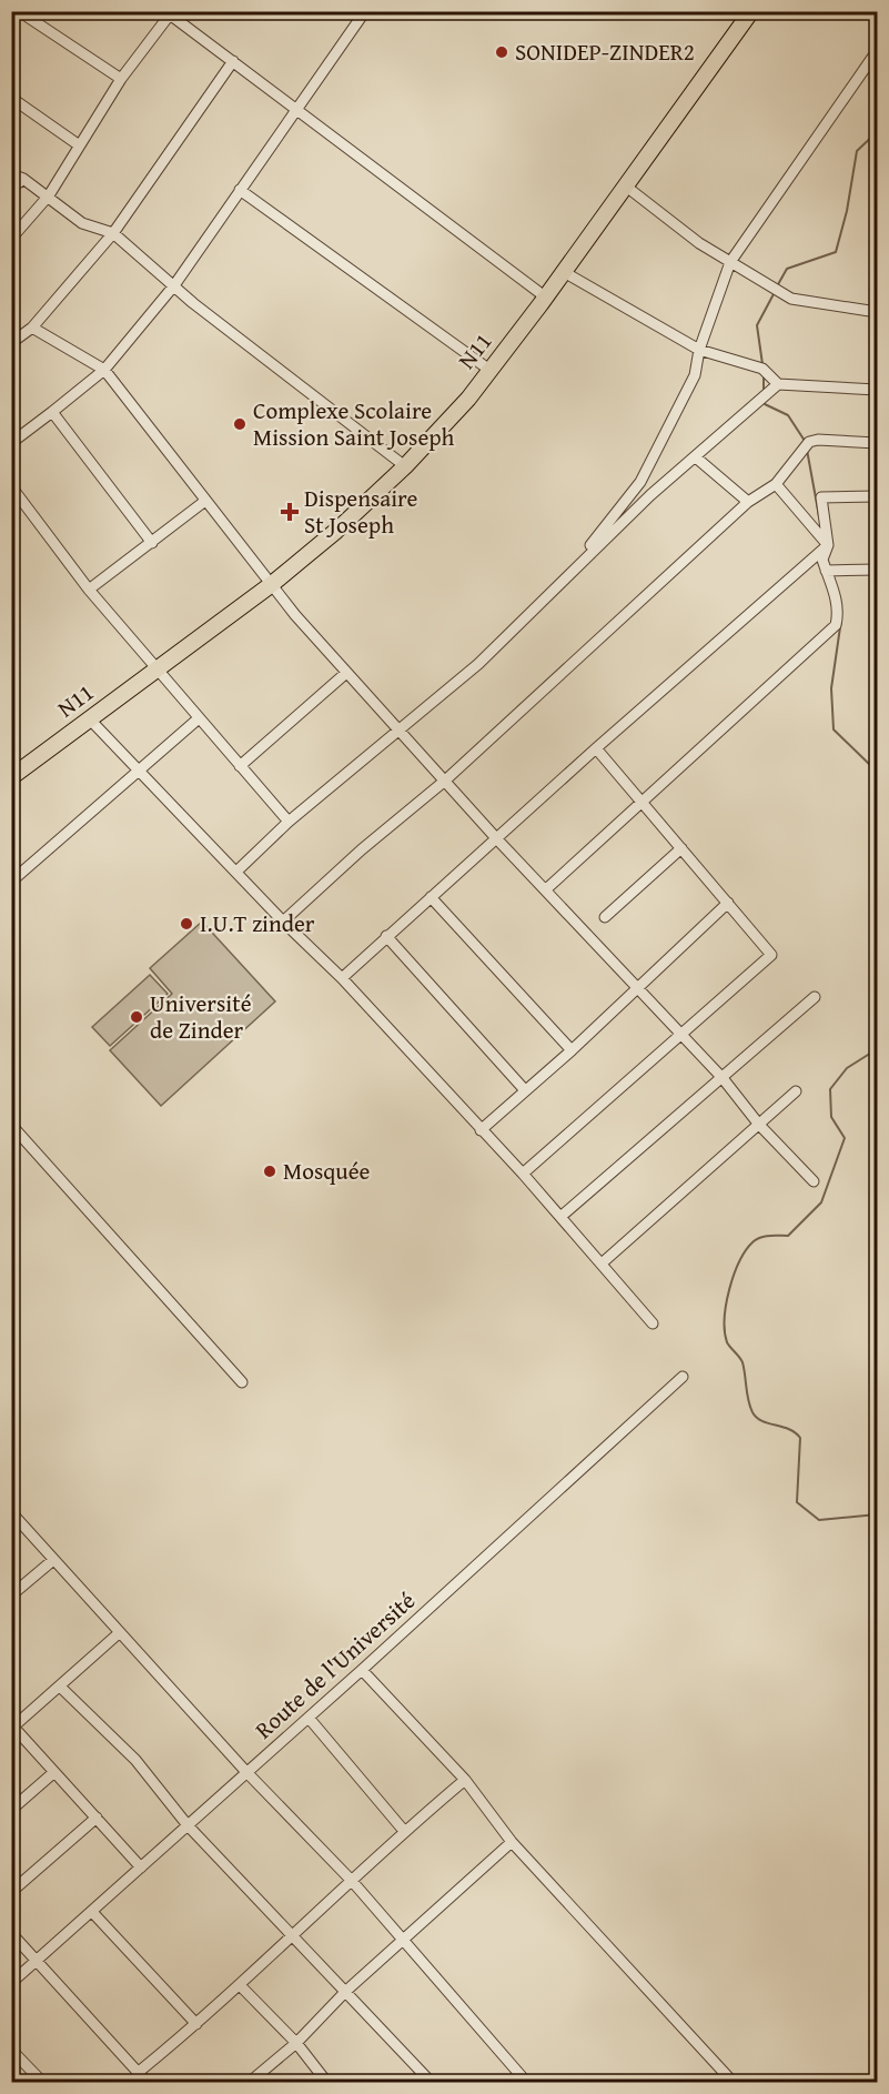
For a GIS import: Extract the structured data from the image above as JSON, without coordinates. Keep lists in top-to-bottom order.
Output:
{
  "streets": {
    "main road": ["N11"],
    "street": ["Route de l'Université"]
  },
  "places": {
    "other": [
      "SONIDEP-ZINDER2",
      "Complexe Scolaire Mission Saint Joseph",
      "I.U.T zinder",
      "Université de Zinder",
      "Mosquée"
    ],
    "health": ["Dispensaire St Joseph"]
  }
}
